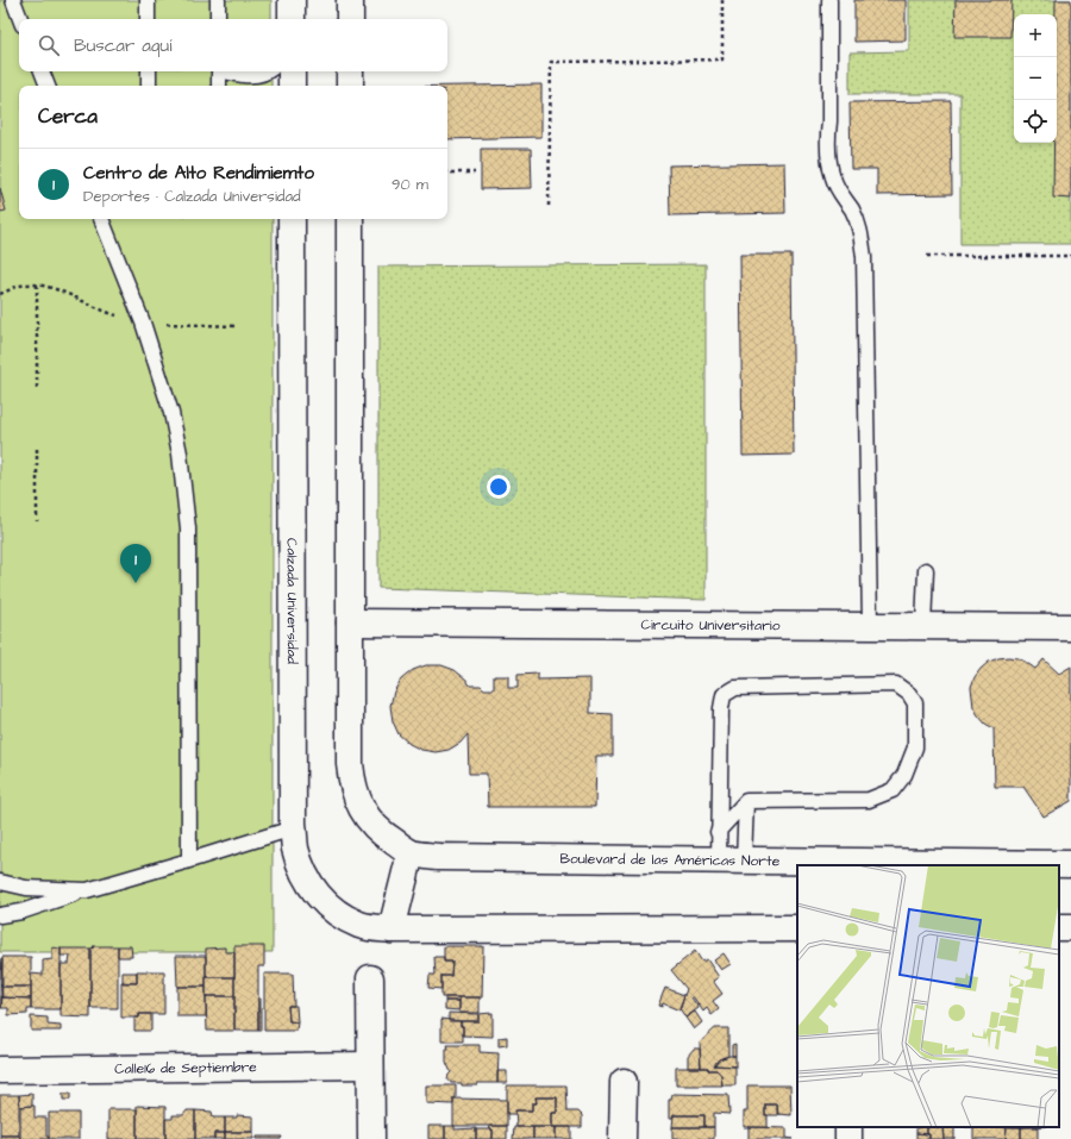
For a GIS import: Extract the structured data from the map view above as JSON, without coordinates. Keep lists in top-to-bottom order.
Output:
{
  "streets": {
    "main road": [
      "Calzada Universidad",
      "Circuito Universitario",
      "Boulevard de las Américas Norte",
      "Calle16 de Septiembre"
    ]
  },
  "page": {
    "map_buttons": ["+", "−"],
    "search": "Buscar aquí",
    "heading": "Cerca",
    "list": [
      {
        "mark": "1",
        "name": "Centro de Alto Rendimiemto",
        "note": "Deportes · Calzada Universidad",
        "value": "90 m"
      }
    ],
    "pins": "1"
  }
}
